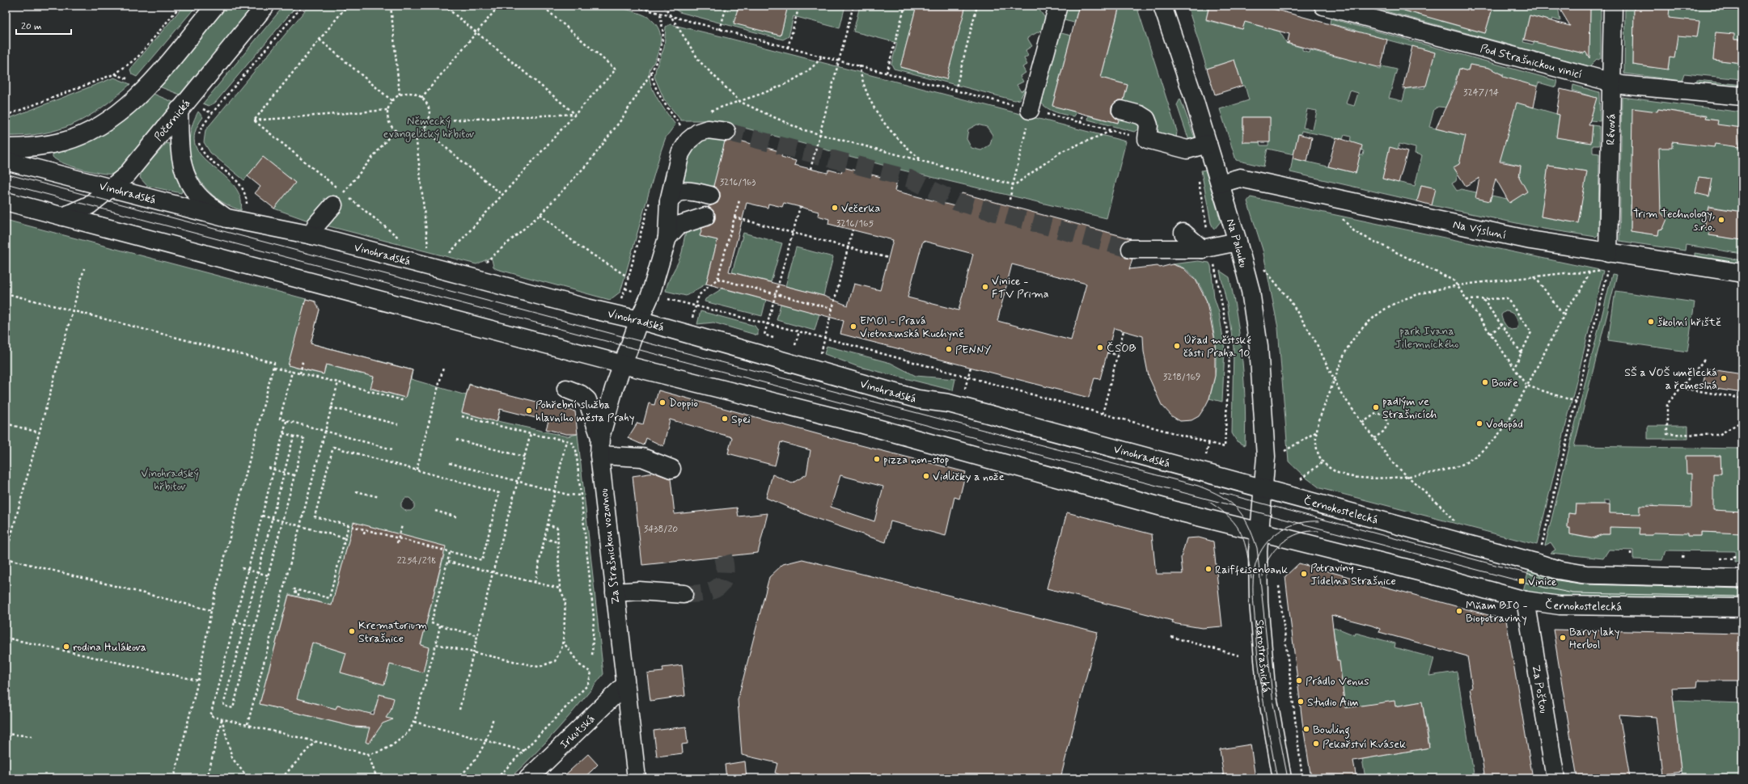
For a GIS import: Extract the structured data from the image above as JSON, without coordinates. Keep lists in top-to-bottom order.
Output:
{
  "streets": {
    "street": [
      "Pod Strašnickou vinicí",
      "Počernická",
      "Révová",
      "Vinohradská",
      "Na Výsluní",
      "Na Palouku",
      "Černokostelecká",
      "Za Strašnickou vozovnou",
      "Starostrašnická",
      "Za Poštou",
      "Irkutská"
    ]
  },
  "crossings": [
    ["Pod Strašnickou vinicí", "Révová"],
    ["Počernická", "Vinohradská"],
    ["Révová", "Na Výsluní"],
    ["Vinohradská", "Na Palouku"],
    ["Vinohradská", "Černokostelecká"],
    ["Vinohradská", "Za Strašnickou vozovnou"],
    ["Na Výsluní", "Na Palouku"],
    ["Na Palouku", "Černokostelecká"],
    ["Na Palouku", "Starostrašnická"],
    ["Černokostelecká", "Starostrašnická"],
    ["Černokostelecká", "Za Poštou"],
    ["Za Strašnickou vozovnou", "Irkutská"]
  ],
  "parks": ["Německý evangelický hřbitov", "park Ivana Jilemnického", "Vinohradský hřbitov"],
  "places": {
    "other": [
      "Večerka",
      "Trim Technology, s.r.o.",
      "Vinice - FTV Prima",
      "školní hřiště",
      "EMOI - Pravá Vietnamská Kuchyně",
      "Úřad městské části Praha 10",
      "ČSOB",
      "PENNY",
      "SŠ a VOŠ umělecká a řemeslná",
      "Bouře",
      "Doppio",
      "padlým ve Strašnicích",
      "Pohřební služba hlavního města Prahy",
      "Spei",
      "Vodopád",
      "pizza non-stop",
      "Vidličky a nože",
      "Raiffeisenbank",
      "Potraviny - Jídelna Strašnice",
      "Mňam BIO - Biopotraviny",
      "Krematorium Strašnice",
      "Barvy laky Herbol",
      "rodina Hulákova",
      "Prádlo Venus",
      "Studio Aim",
      "Bowling",
      "Pekařství Kvásek"
    ],
    "transit": ["Vinice"]
  },
  "house_numbers": [
    "3247/14",
    "3216/163",
    "3216/165",
    "3218/169",
    "3438/20",
    "2254/218"
  ],
  "scale_bar": "20 m"
}
